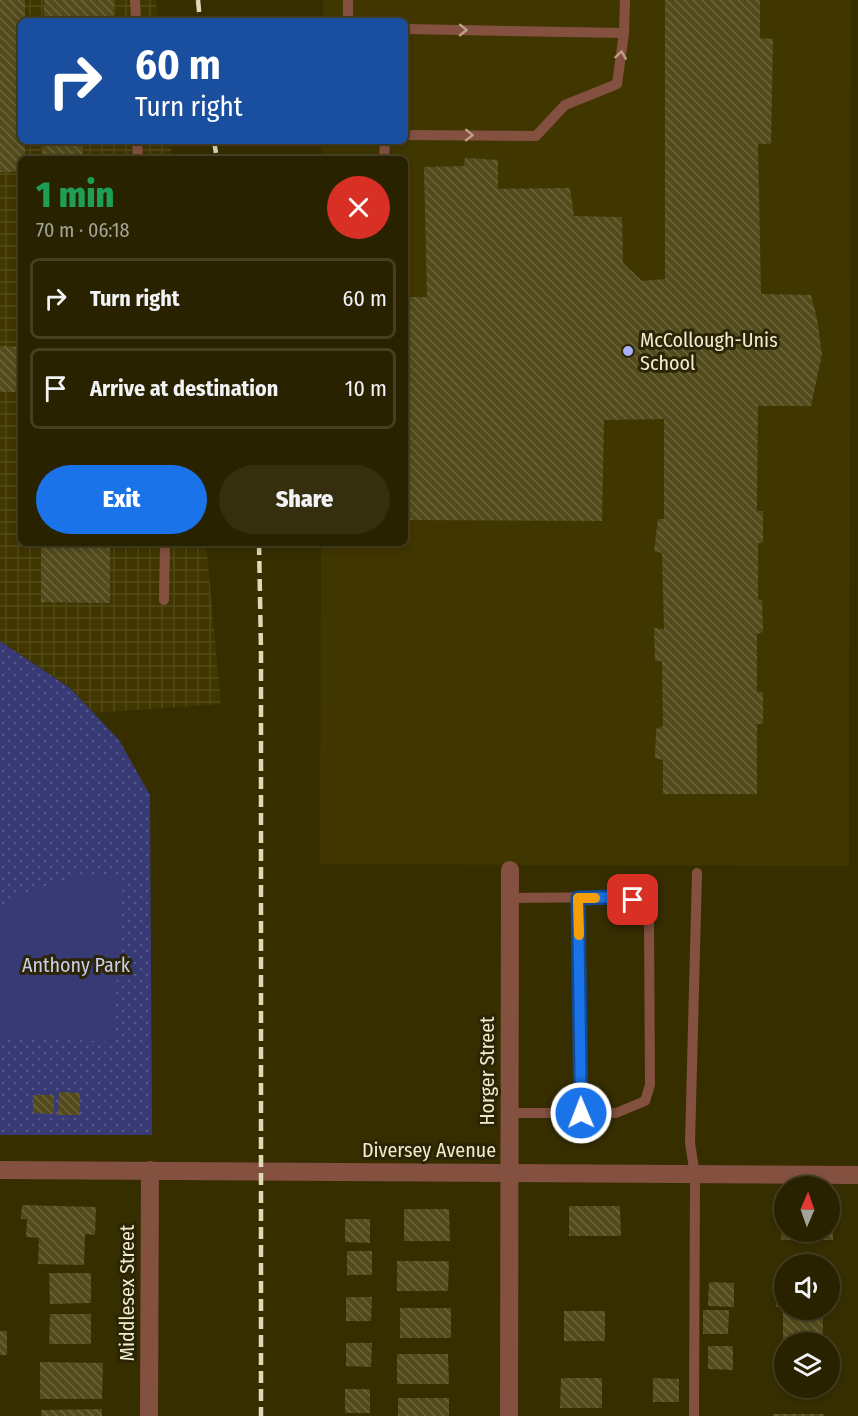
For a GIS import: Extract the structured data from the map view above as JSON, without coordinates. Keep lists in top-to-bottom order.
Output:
{
  "streets": {
    "street": ["Horger Street", "Diversey Avenue", "Middlesex Street"]
  },
  "crossings": [
    ["Horger Street", "Diversey Avenue"],
    ["Diversey Avenue", "Middlesex Street"]
  ],
  "parks": ["Anthony Park"],
  "places": ["McCollough-Unis School"],
  "north": "top",
  "page": {
    "turn": ["60 m", "Turn right"],
    "heading": ["1 min", "70 m · 06:18"],
    "list": [
      {
        "name": "Turn right",
        "value": "60 m"
      },
      {
        "name": "Arrive at destination",
        "value": "10 m"
      }
    ],
    "buttons": ["Exit", "Share"]
  }
}
